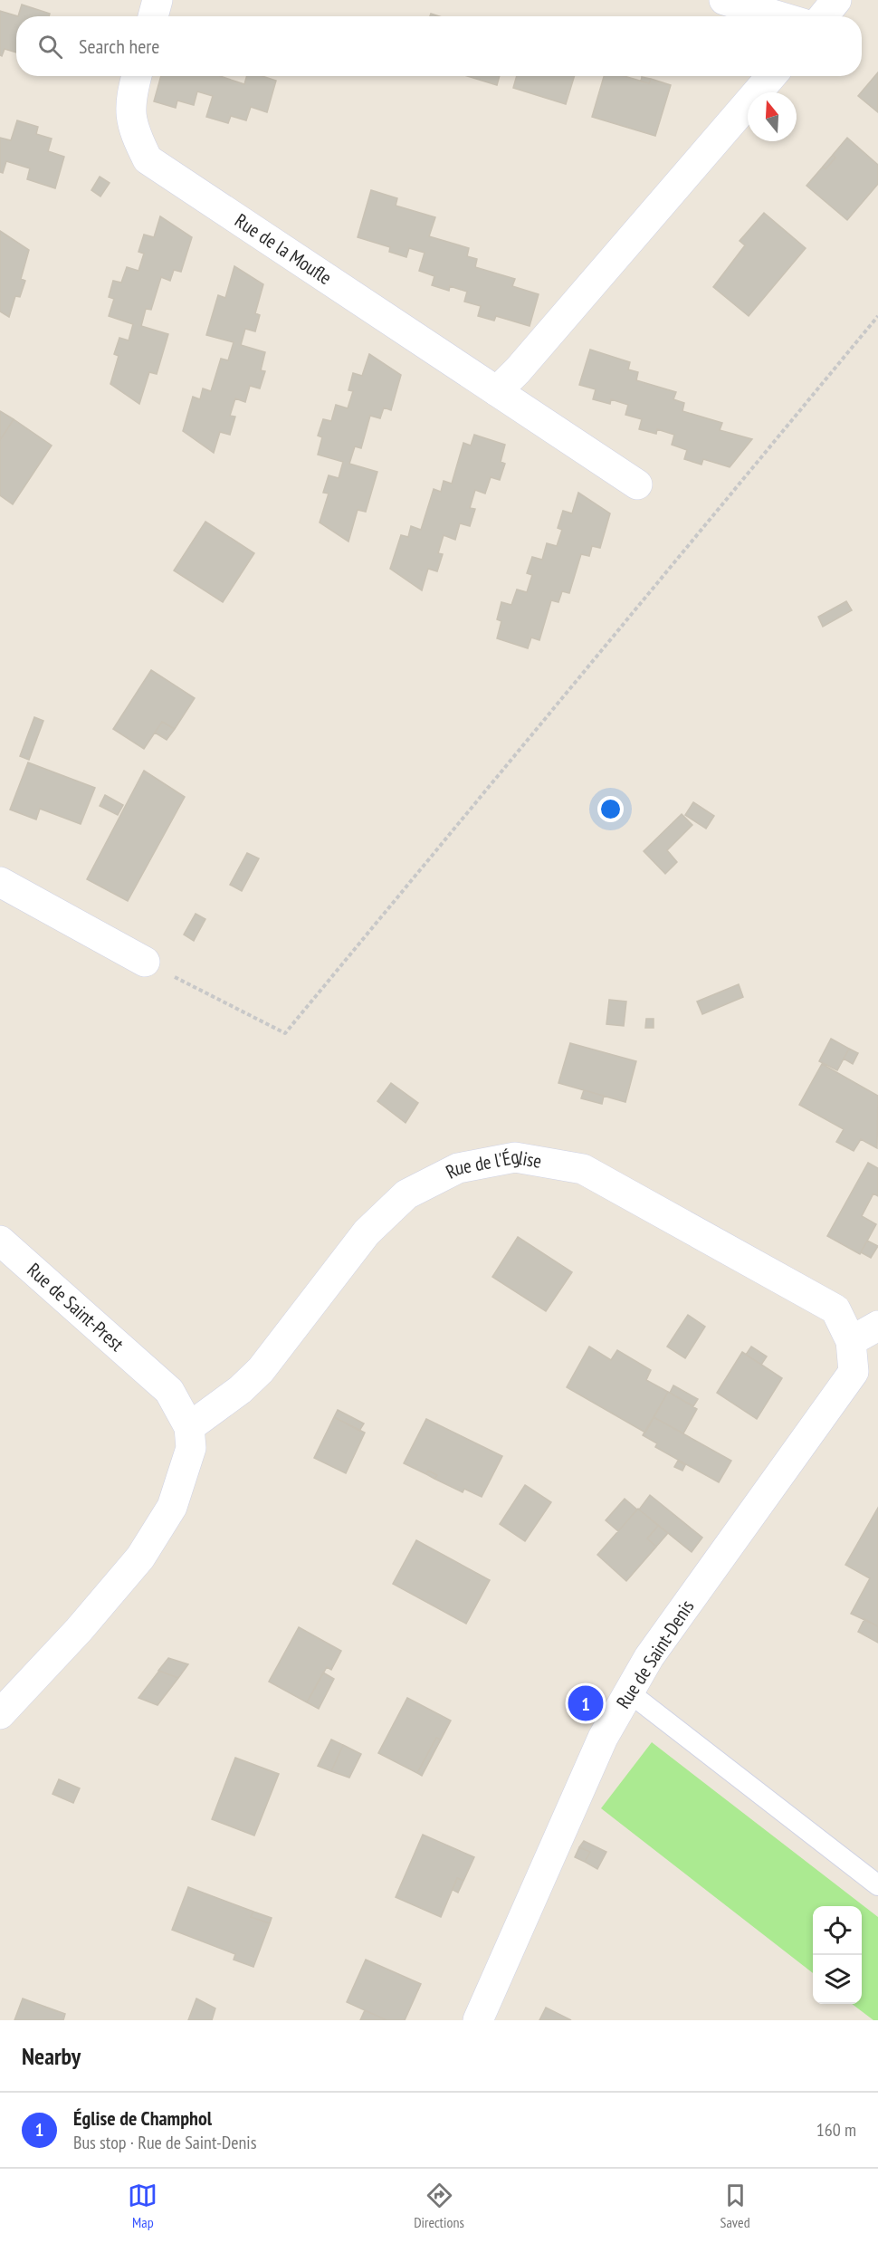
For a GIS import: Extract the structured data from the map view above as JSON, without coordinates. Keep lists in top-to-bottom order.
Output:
{
  "streets": {
    "street": [
      "Rue de la Moufle",
      "Rue de l'Église",
      "Rue de Saint-Prest",
      "Rue de Saint-Denis"
    ]
  },
  "crossings": [
    ["Rue de l'Église", "Rue de Saint-Prest"],
    ["Rue de l'Église", "Rue de Saint-Denis"]
  ],
  "north": "top",
  "page": {
    "search": "Search here",
    "pins": "1",
    "heading": "Nearby",
    "list": [
      {
        "mark": "1",
        "name": "Église de Champhol",
        "note": "Bus stop · Rue de Saint-Denis",
        "value": "160 m"
      }
    ],
    "nav": ["Map", "Directions", "Saved"]
  }
}
